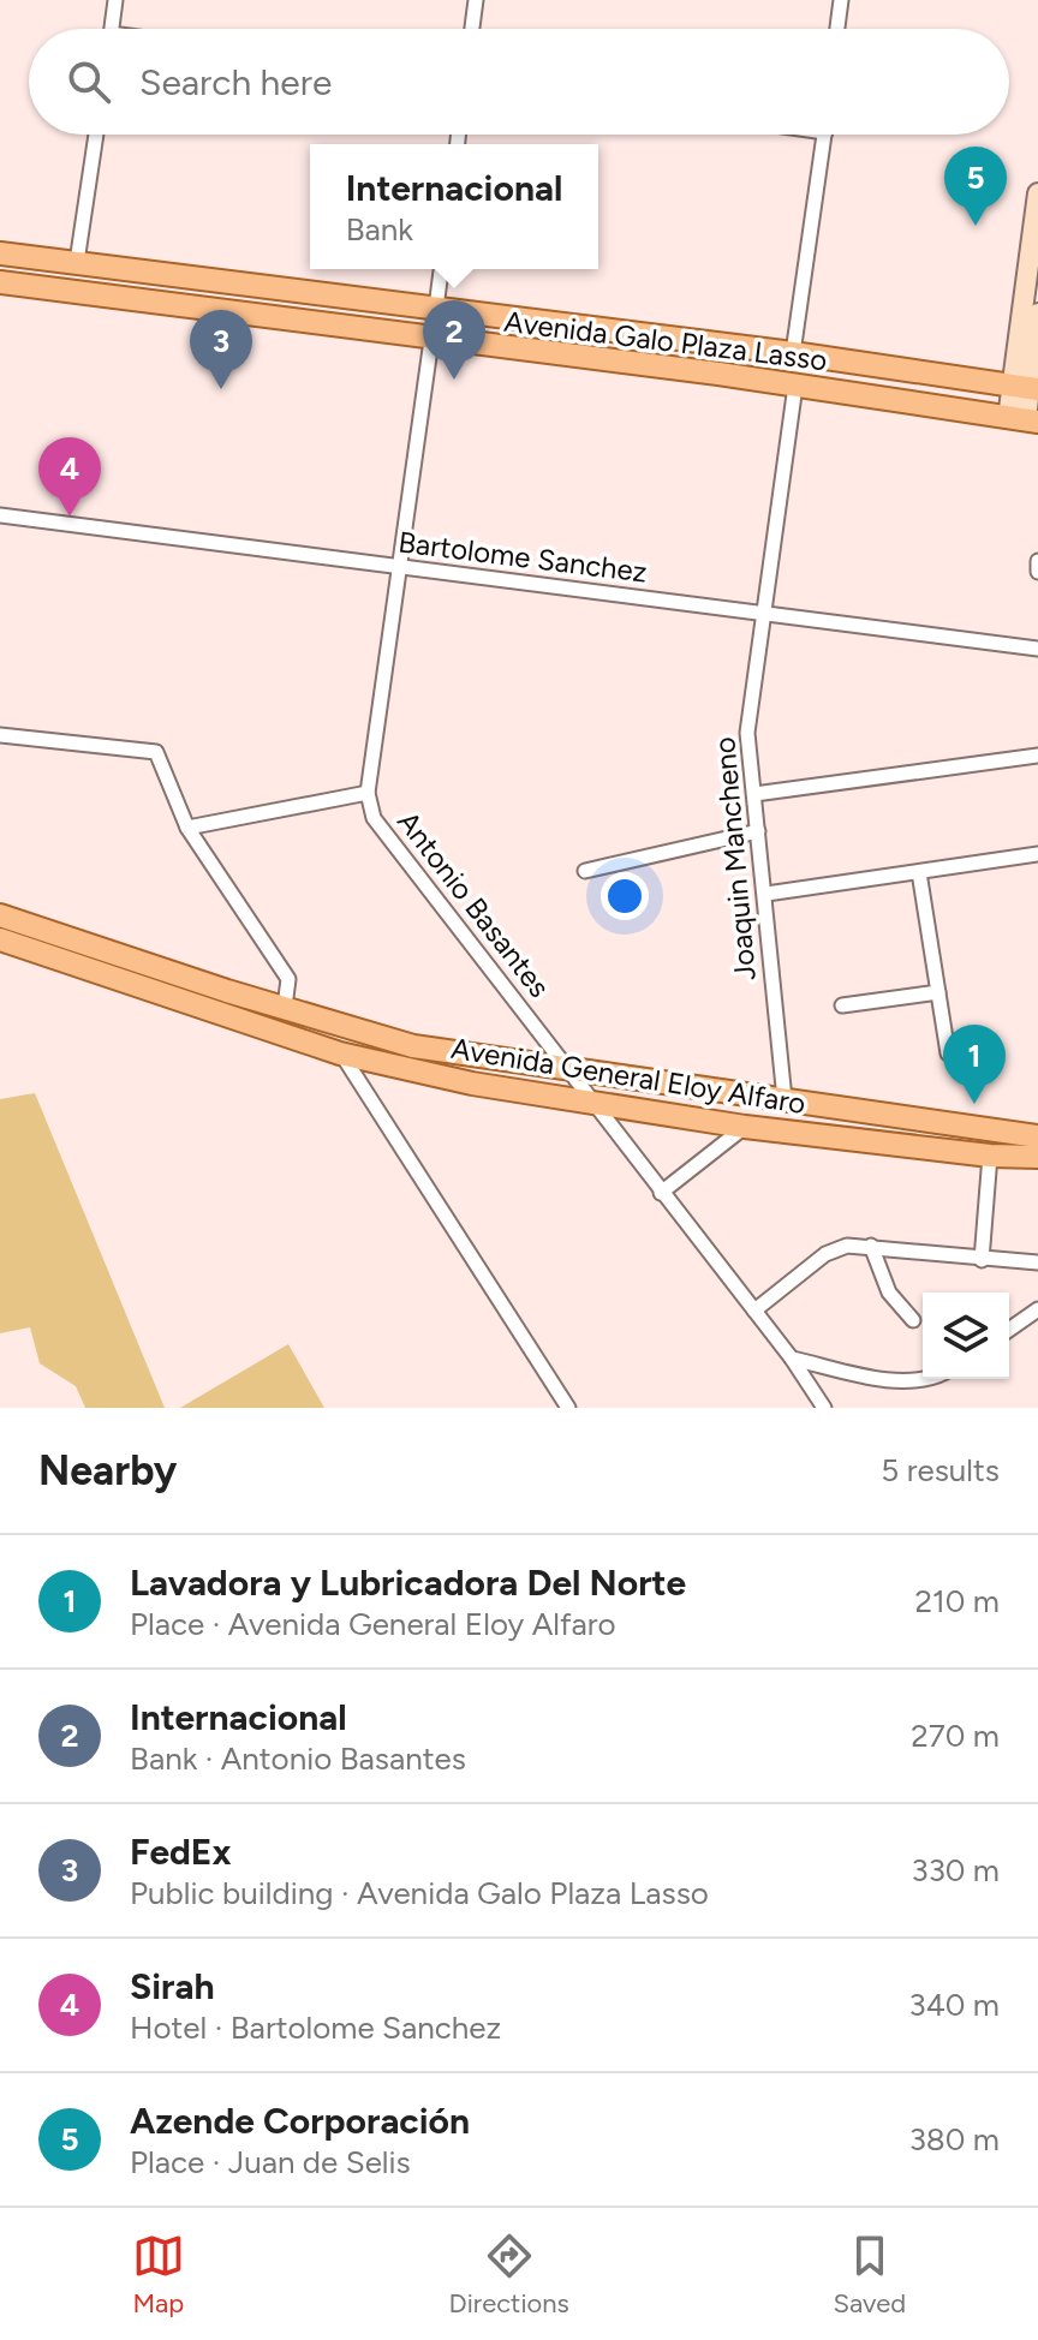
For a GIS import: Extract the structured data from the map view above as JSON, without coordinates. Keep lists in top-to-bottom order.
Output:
{
  "streets": {
    "main road": ["Avenida Galo Plaza Lasso", "Avenida General Eloy Alfaro"],
    "street": ["Bartolome Sanchez", "Joaquin Mancheno", "Antonio Basantes"]
  },
  "crossings": [
    ["Avenida Galo Plaza Lasso", "Joaquin Mancheno"],
    ["Avenida Galo Plaza Lasso", "Antonio Basantes"],
    ["Bartolome Sanchez", "Joaquin Mancheno"],
    ["Bartolome Sanchez", "Antonio Basantes"],
    ["Joaquin Mancheno", "Avenida General Eloy Alfaro"],
    ["Antonio Basantes", "Avenida General Eloy Alfaro"]
  ],
  "page": {
    "search": "Search here",
    "popup": ["Internacional", "Bank"],
    "pins": [
      "5",
      "2",
      "3",
      "4",
      "1"
    ],
    "heading": ["Nearby", "5 results"],
    "list": [
      {
        "mark": "1",
        "name": "Lavadora y Lubricadora Del Norte",
        "note": "Place · Avenida General Eloy Alfaro",
        "value": "210 m"
      },
      {
        "mark": "2",
        "name": "Internacional",
        "note": "Bank · Antonio Basantes",
        "value": "270 m"
      },
      {
        "mark": "3",
        "name": "FedEx",
        "note": "Public building · Avenida Galo Plaza Lasso",
        "value": "330 m"
      },
      {
        "mark": "4",
        "name": "Sirah",
        "note": "Hotel · Bartolome Sanchez",
        "value": "340 m"
      },
      {
        "mark": "5",
        "name": "Azende Corporación",
        "note": "Place · Juan de Selis",
        "value": "380 m"
      }
    ],
    "nav": ["Map", "Directions", "Saved"]
  }
}
